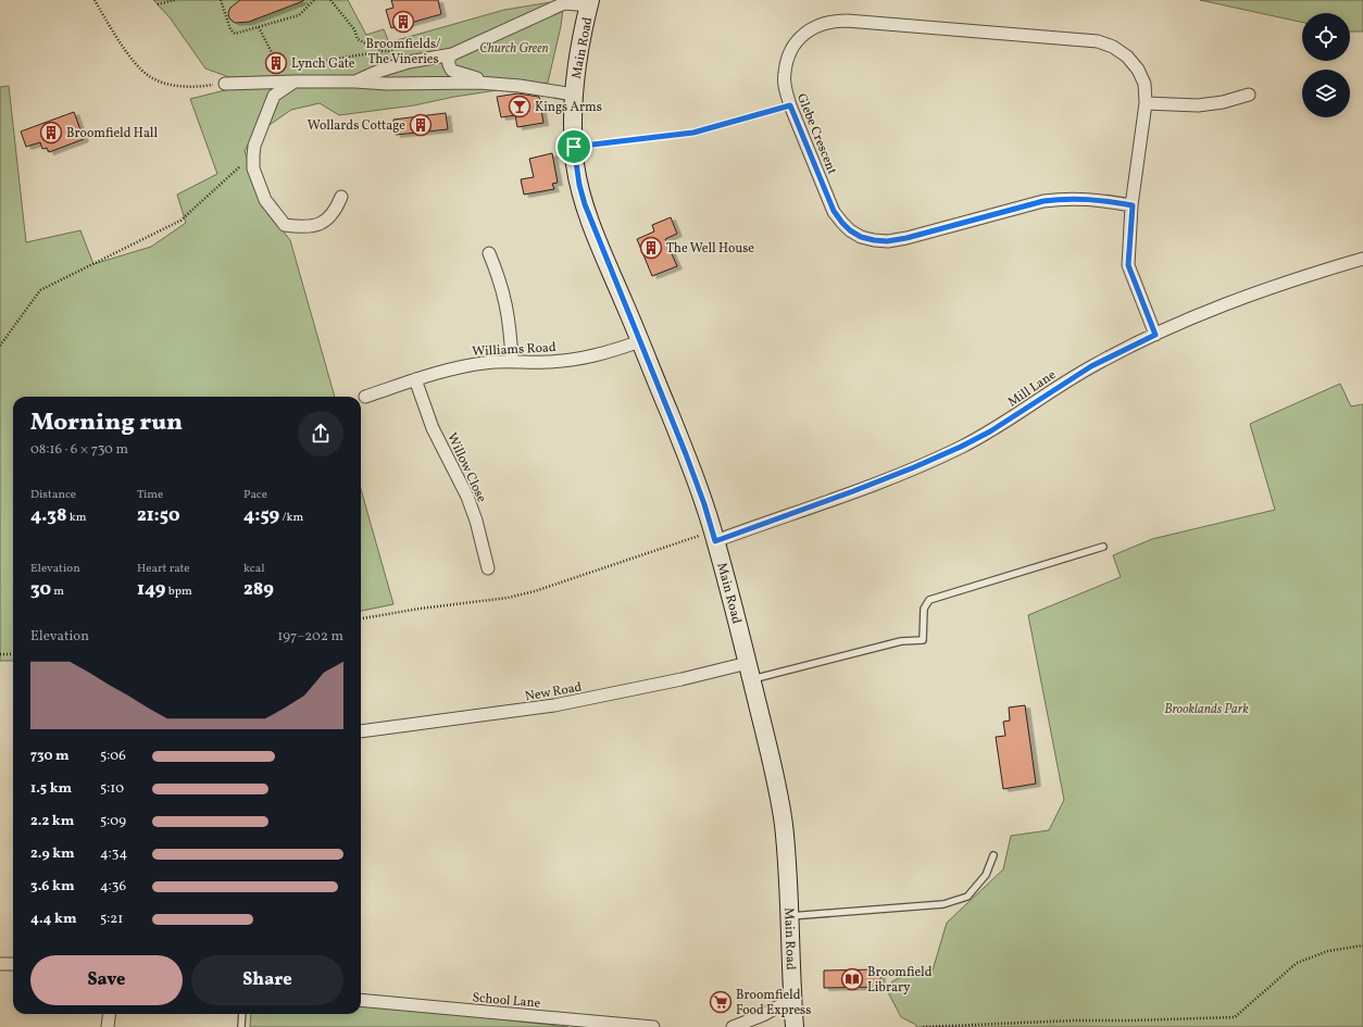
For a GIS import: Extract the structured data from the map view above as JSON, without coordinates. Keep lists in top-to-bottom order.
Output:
{
  "streets": {
    "main road": ["Main Road"],
    "street": [
      "Glebe Crescent",
      "Williams Road",
      "Mill Lane",
      "Willow Close",
      "New Road",
      "School Lane"
    ]
  },
  "crossings": [
    ["Main Road", "Williams Road"],
    ["Main Road", "Mill Lane"],
    ["Main Road", "New Road"],
    ["Glebe Crescent", "Mill Lane"],
    ["Williams Road", "Willow Close"]
  ],
  "parks": ["Church Green", "Brooklands Park"],
  "places": {
    "building": [
      "Broomfields/ The Vineries",
      "Lynch Gate",
      "Wollards Cottage",
      "Broomfield Hall",
      "The Well House"
    ],
    "bar": ["Kings Arms"],
    "library": ["Broomfield Library"],
    "supermarket": ["Broomfield Food Express"]
  },
  "page": {
    "heading": ["Morning run", "08:16 · 6 × 730 m"],
    "stats": [
      ["Distance", "4.38 km"],
      ["Time", "21:50"],
      ["Pace", "4:59 /km"],
      ["Elevation", "30 m"],
      ["Heart rate", "149 bpm"],
      ["kcal", "289"]
    ],
    "chart": ["Elevation", "197–202 m"],
    "list": [
      {
        "name": "730 m",
        "note": "5:06"
      },
      {
        "name": "1.5 km",
        "note": "5:10"
      },
      {
        "name": "2.2 km",
        "note": "5:09"
      },
      {
        "name": "2.9 km",
        "note": "4:34"
      },
      {
        "name": "3.6 km",
        "note": "4:36"
      },
      {
        "name": "4.4 km",
        "note": "5:21"
      }
    ],
    "buttons": ["Save", "Share"]
  }
}
